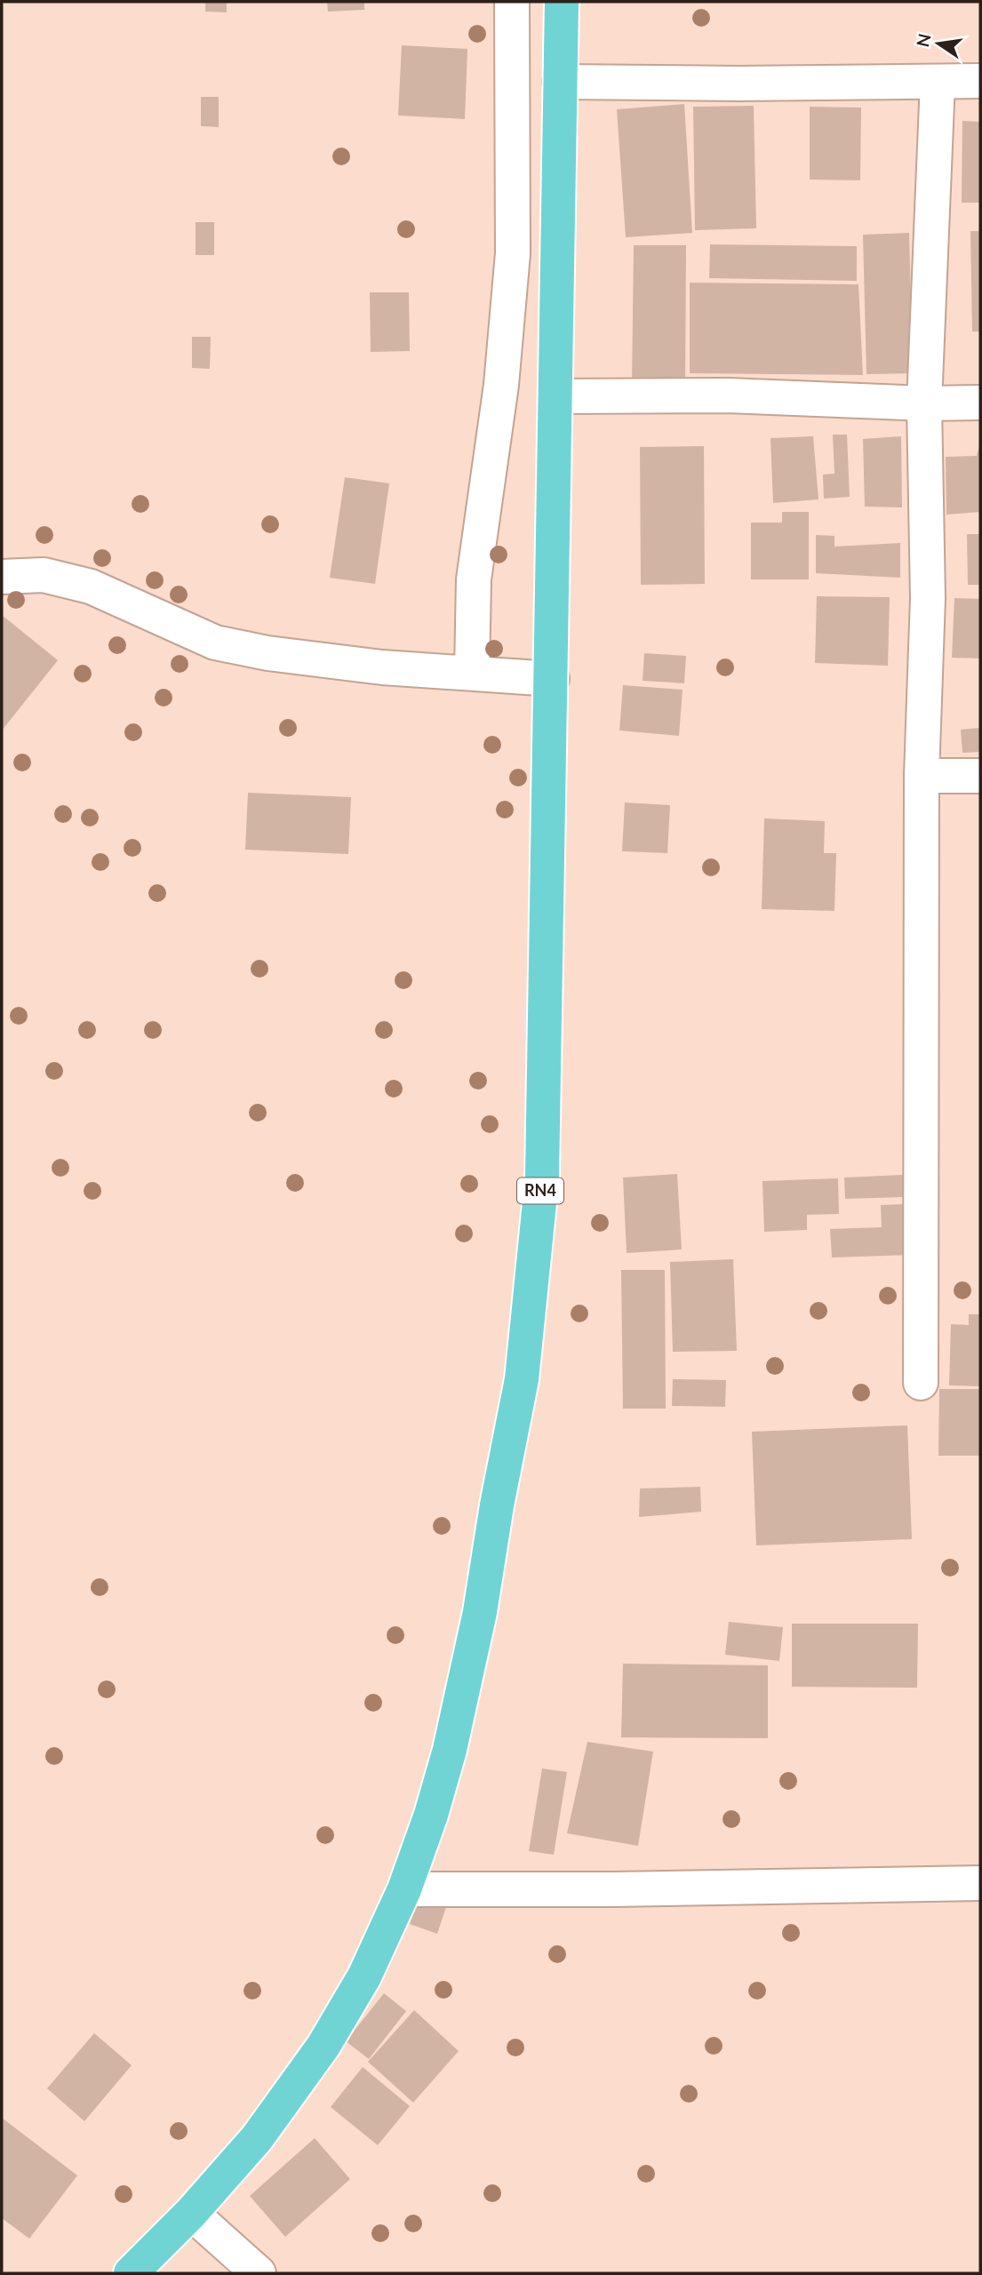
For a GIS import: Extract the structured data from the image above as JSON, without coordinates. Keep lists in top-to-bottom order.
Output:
{
  "streets": {
    "highway": ["RN4"]
  },
  "north": "left"
}
